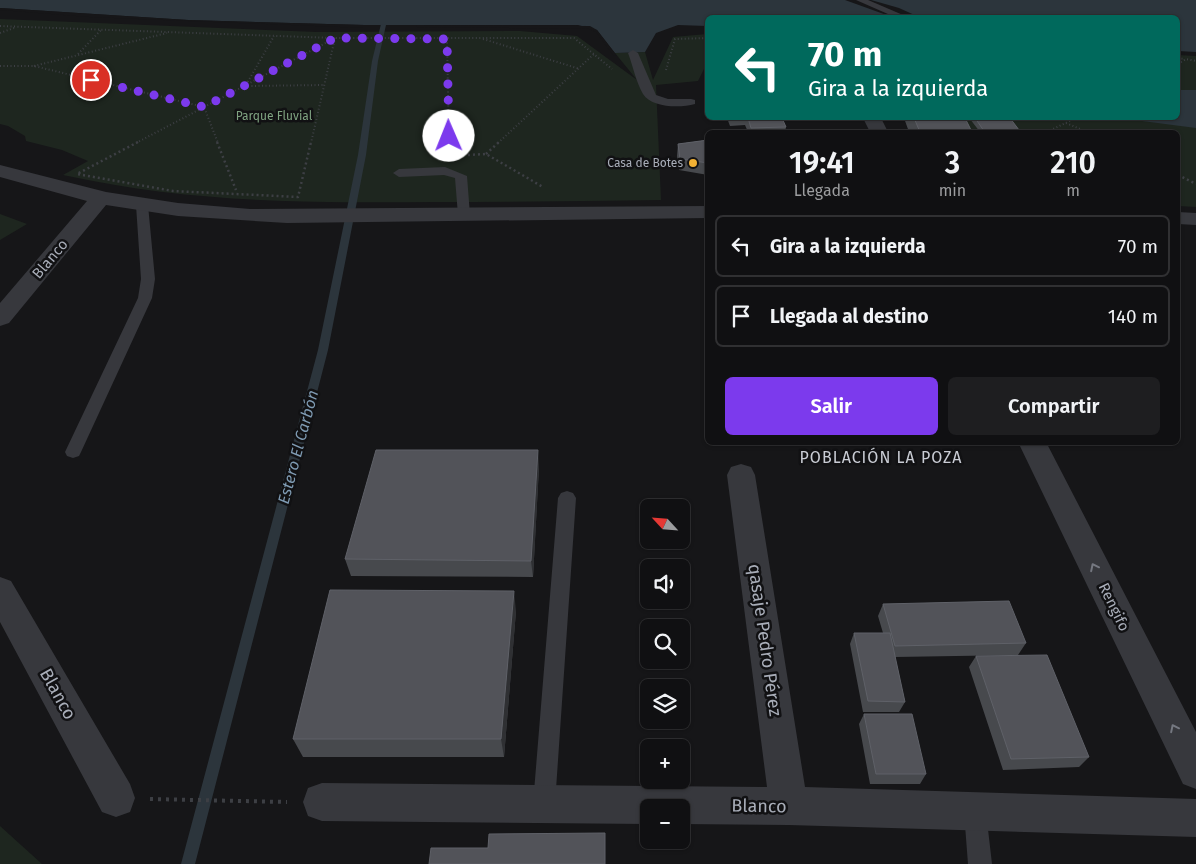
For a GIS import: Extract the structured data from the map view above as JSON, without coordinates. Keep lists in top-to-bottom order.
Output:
{
  "streets": {
    "street": ["Blanco", "Rengifo", "qasaje Pedro Pérez"]
  },
  "crossings": [
    ["Blanco", "qasaje Pedro Pérez"]
  ],
  "one_way": ["Rengifo"],
  "districts": ["POBLACIÓN LA POZA"],
  "water": ["Estero El Carbón"],
  "parks": ["Parque Fluvial"],
  "places": ["Casa de Botes"],
  "north": "top left",
  "page": {
    "turn": ["70 m", "Gira a la izquierda"],
    "eta": [
      "19:41",
      "Llegada",
      "3",
      "min",
      "210",
      "m"
    ],
    "list": [
      {
        "name": "Gira a la izquierda",
        "value": "70 m"
      },
      {
        "name": "Llegada al destino",
        "value": "140 m"
      }
    ],
    "buttons": ["Salir", "Compartir"],
    "map_buttons": ["+", "−"]
  }
}
